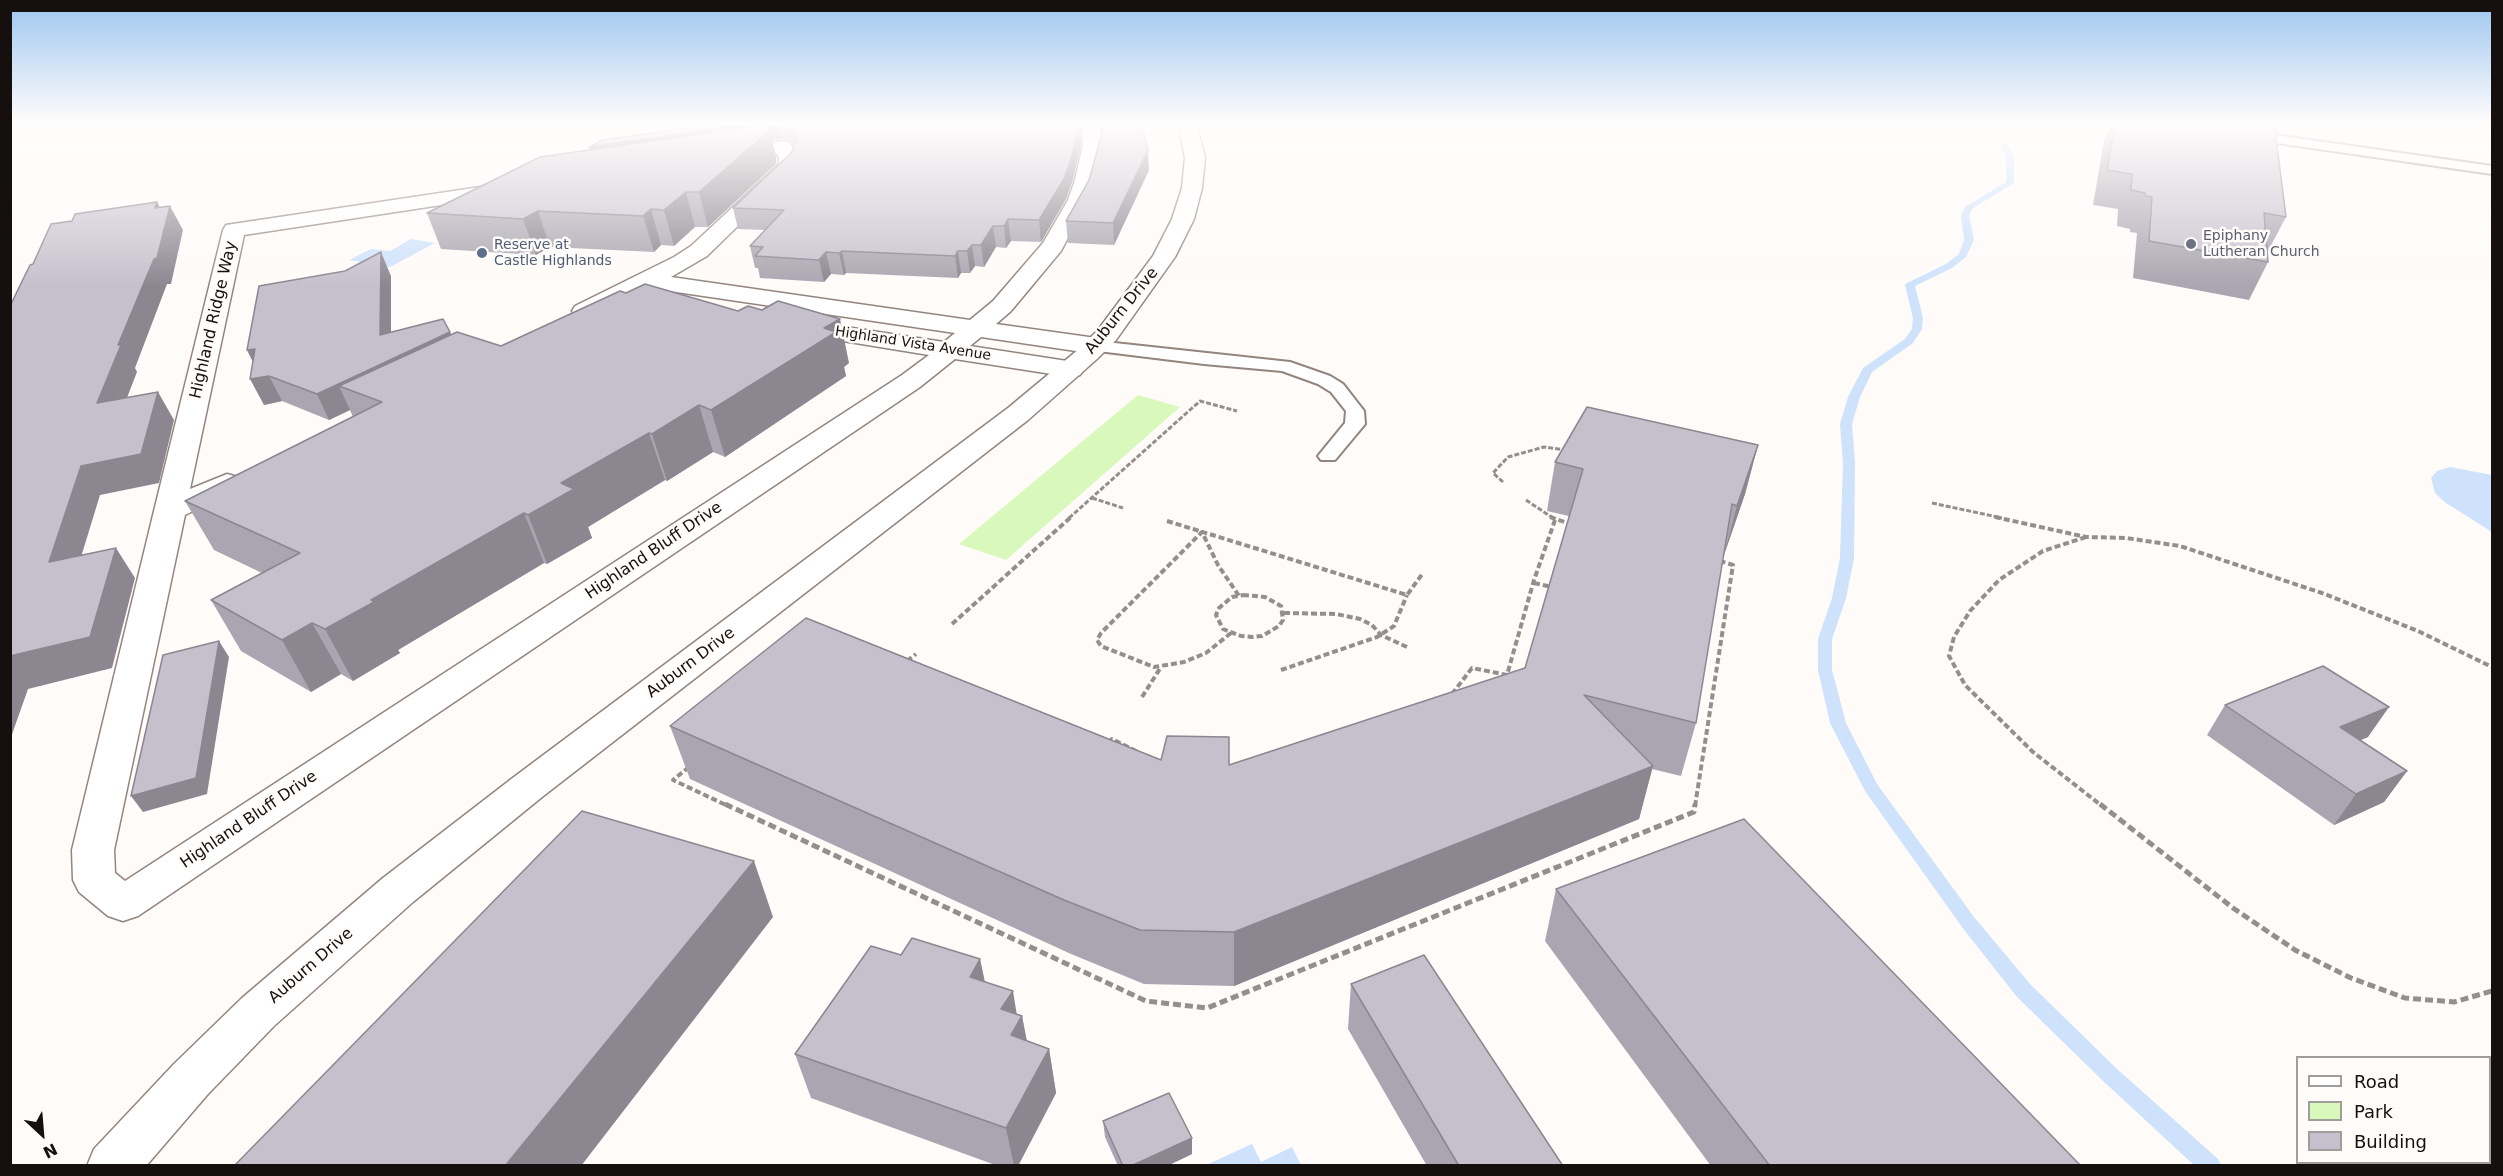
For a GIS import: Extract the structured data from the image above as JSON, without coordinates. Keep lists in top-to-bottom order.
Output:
{
  "streets": {
    "street": [
      "Auburn Drive",
      "Highland Ridge Way",
      "Highland Vista Avenue",
      "Highland Bluff Drive"
    ]
  },
  "crossings": [
    ["Auburn Drive", "Highland Vista Avenue"],
    ["Highland Ridge Way", "Highland Bluff Drive"],
    ["Highland Vista Avenue", "Highland Bluff Drive"]
  ],
  "places": ["Epiphany Lutheran Church", "Reserve at Castle Highlands"],
  "legend": ["Road", "Park", "Building"],
  "north": "bottom right"
}
